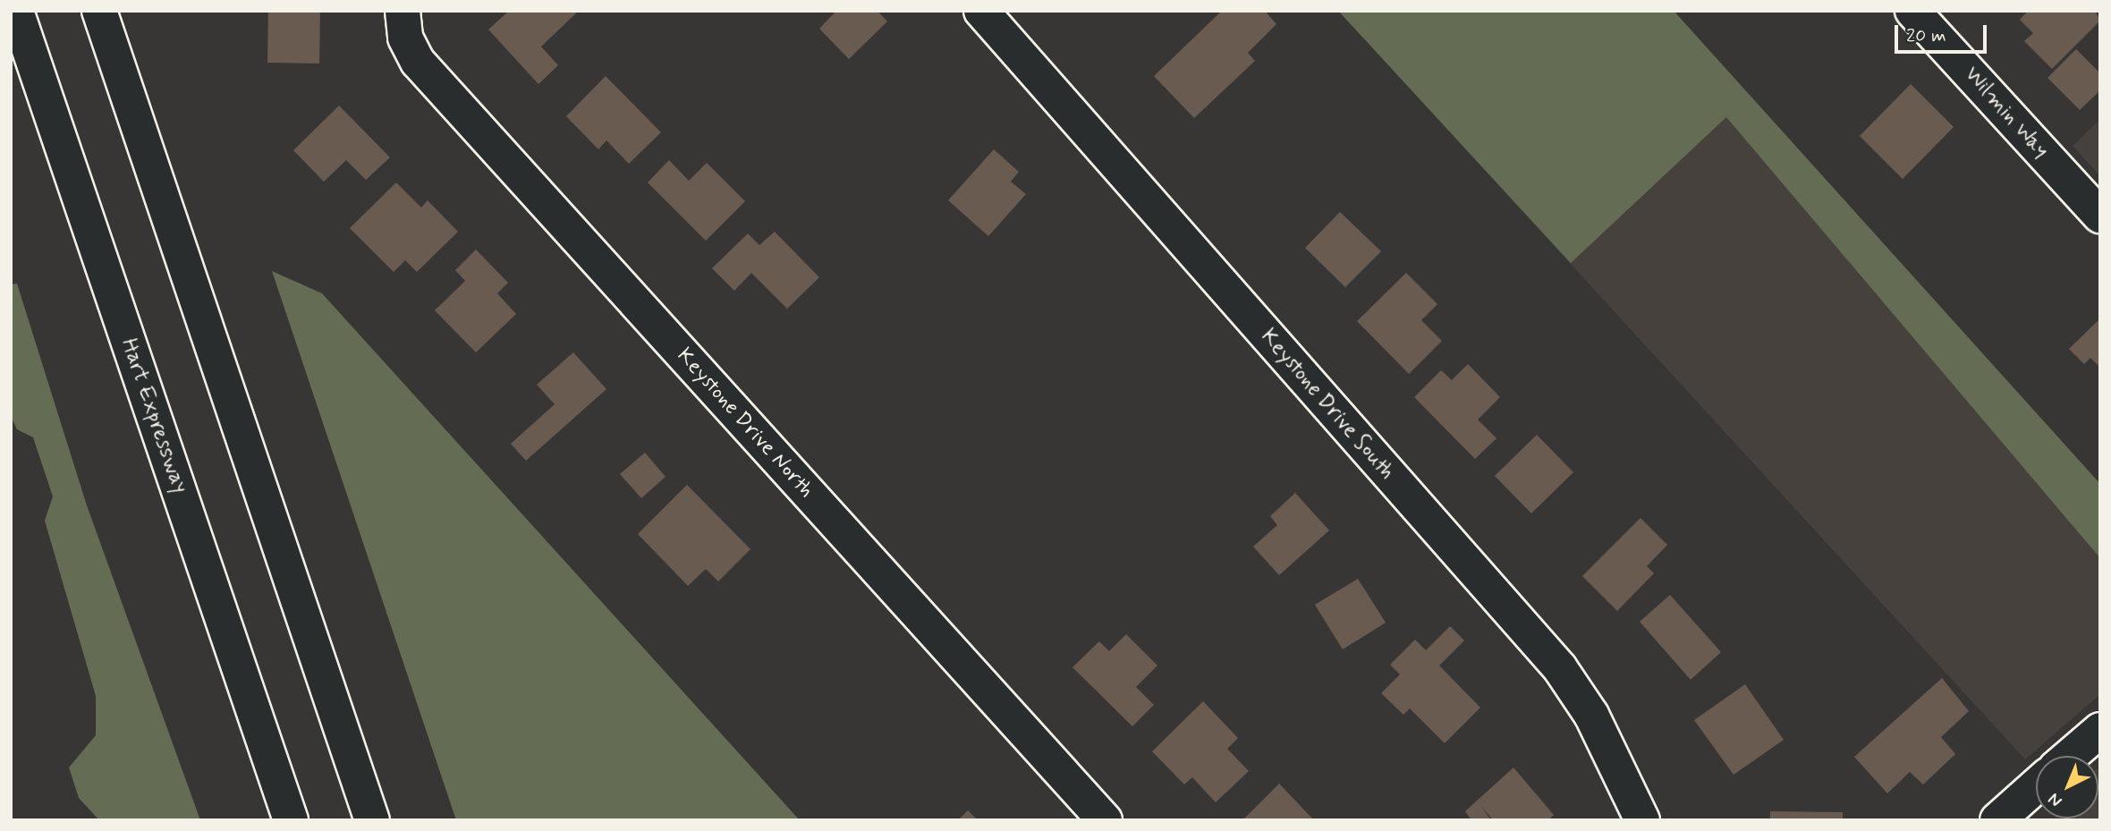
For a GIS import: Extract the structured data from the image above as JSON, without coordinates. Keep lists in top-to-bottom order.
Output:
{
  "streets": {
    "main road": [
      "Wilmin Way",
      "Keystone Drive South",
      "Hart Expressway",
      "Keystone Drive North"
    ]
  },
  "scale_bar": "20 m",
  "north": "bottom left"
}
